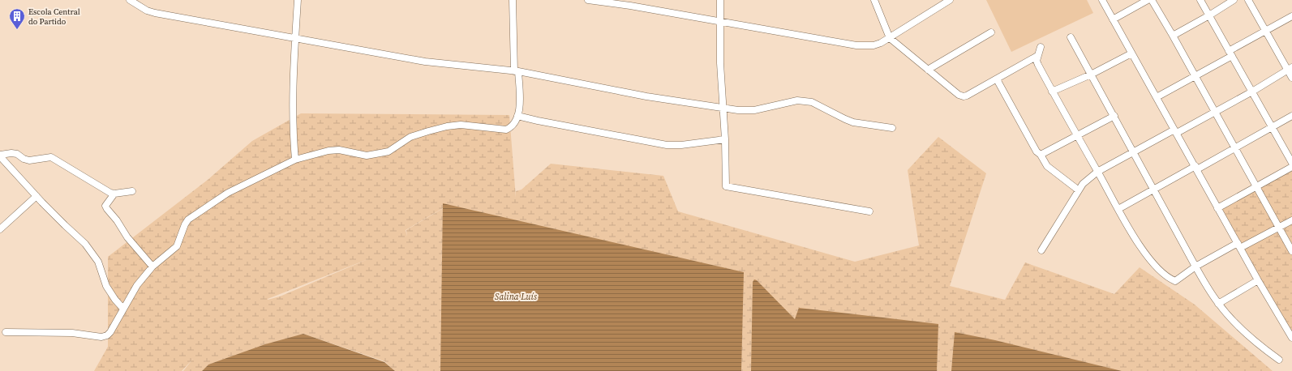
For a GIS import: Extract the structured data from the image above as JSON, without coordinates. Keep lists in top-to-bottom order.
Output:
{
  "water": ["Salina Luís"],
  "places": {
    "building": ["Escola Central do Partido"]
  }
}
